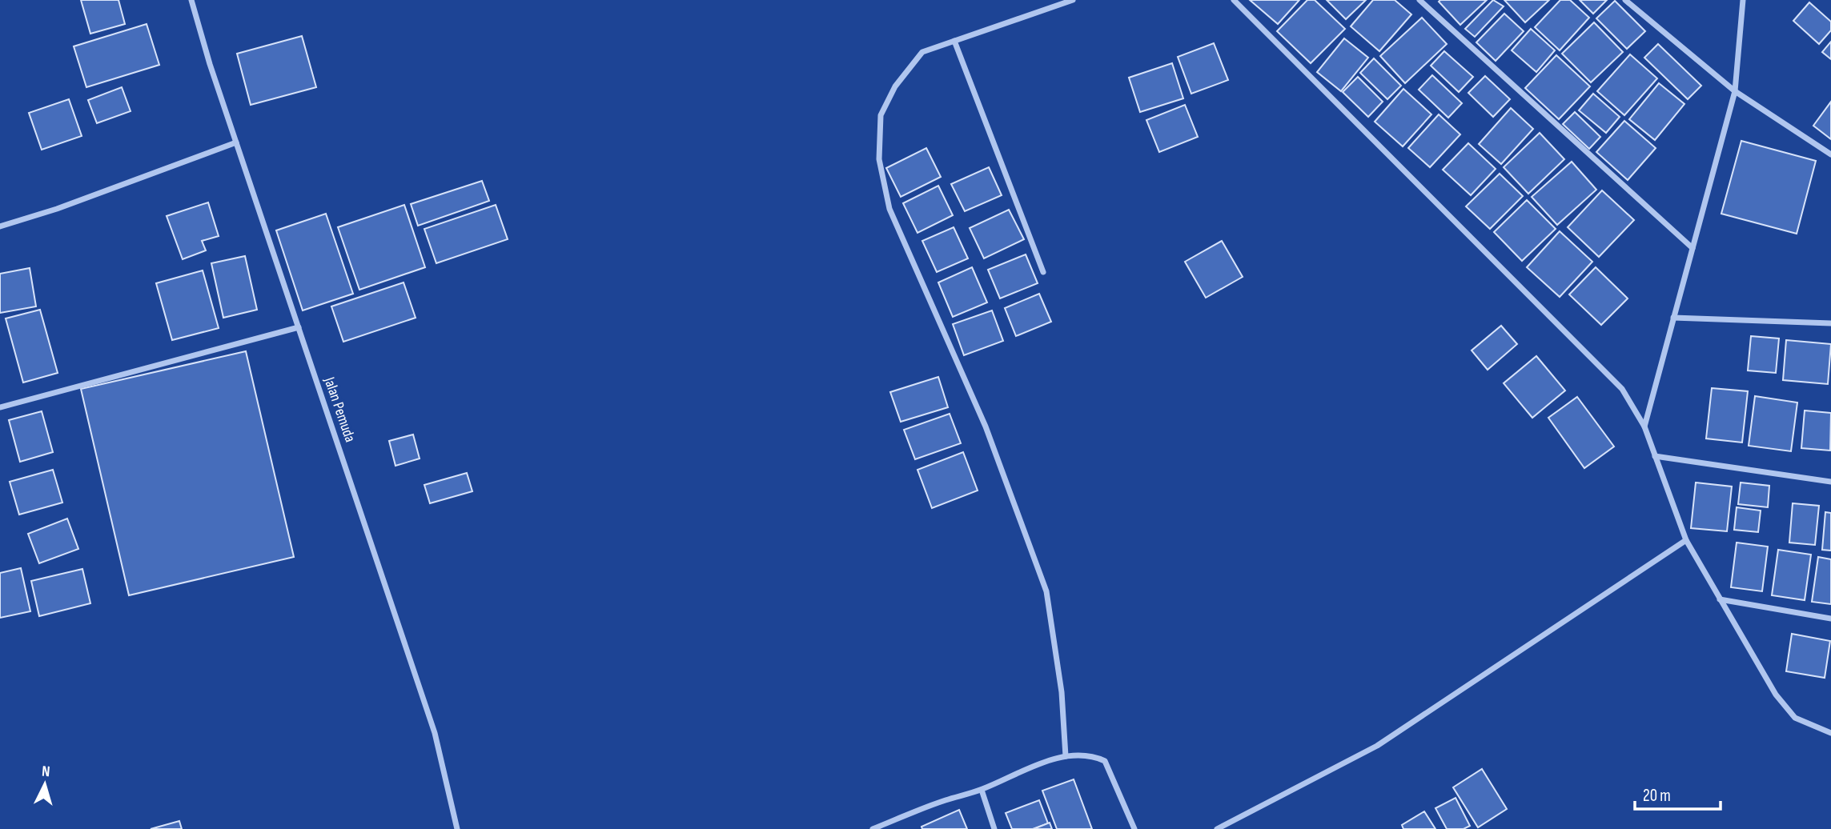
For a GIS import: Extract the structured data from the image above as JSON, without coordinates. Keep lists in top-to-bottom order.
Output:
{
  "streets": {
    "street": ["Jalan Pemuda"]
  },
  "scale_bar": "20 m",
  "north": "top"
}
